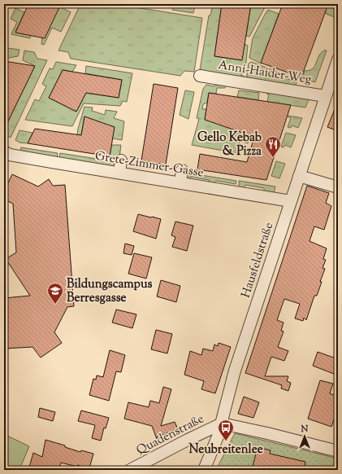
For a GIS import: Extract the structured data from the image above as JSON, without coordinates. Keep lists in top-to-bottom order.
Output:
{
  "streets": {
    "street": [
      "Anni-Haider-Weg",
      "Grete-Zimmer-Gasse",
      "Hausfeldstraße",
      "Quadenstraße"
    ]
  },
  "crossings": [
    ["Anni-Haider-Weg", "Hausfeldstraße"],
    ["Grete-Zimmer-Gasse", "Hausfeldstraße"],
    ["Hausfeldstraße", "Quadenstraße"]
  ],
  "places": {
    "restaurant": ["Gello Kebab & Pizza"],
    "school or university": ["Bildungscampus Berresgasse"],
    "bus stop": ["Neubreitenlee"]
  },
  "north": "top"
}
